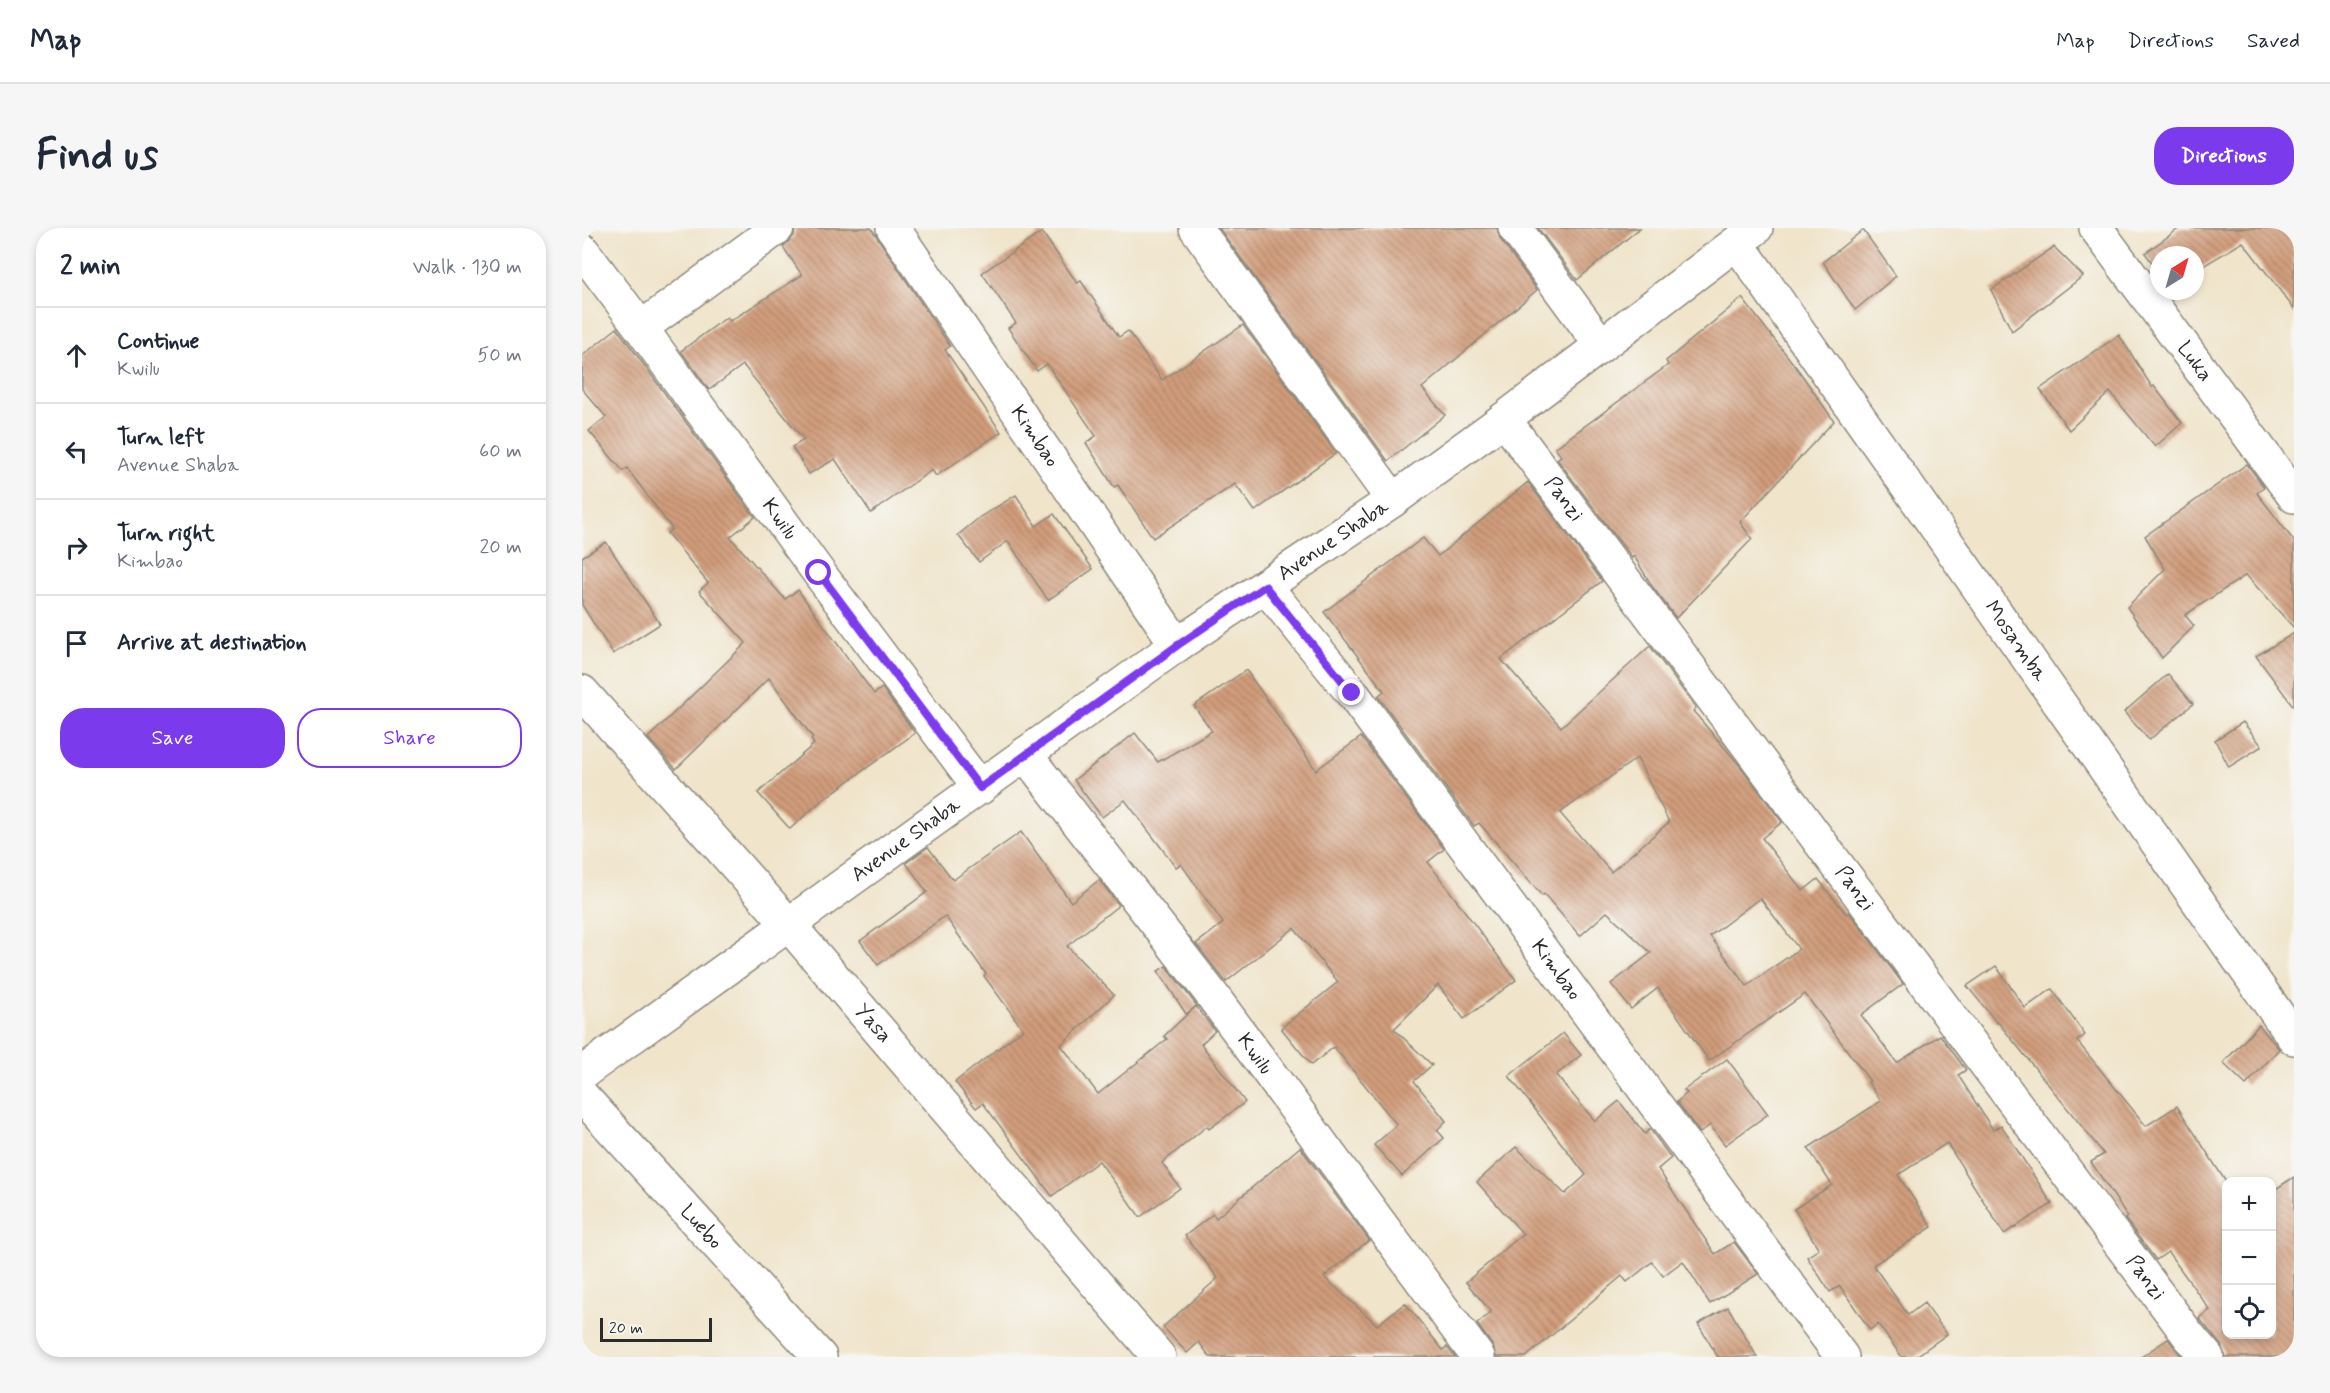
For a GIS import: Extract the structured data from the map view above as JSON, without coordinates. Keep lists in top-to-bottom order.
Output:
{
  "streets": {
    "street": [
      "Luka",
      "Kimbao",
      "Panzi",
      "Kwilu",
      "Avenue Shaba",
      "Mosamba",
      "Yasa",
      "Luebo"
    ]
  },
  "crossings": [
    ["Kimbao", "Avenue Shaba"],
    ["Panzi", "Avenue Shaba"],
    ["Kwilu", "Avenue Shaba"],
    ["Avenue Shaba", "Mosamba"],
    ["Avenue Shaba", "Yasa"]
  ],
  "scale_bar": "20 m",
  "north": "top right",
  "page": {
    "header": "Map",
    "nav": ["Map", "Directions", "Saved"],
    "buttons": [
      "Directions",
      ["Save", "Share"]
    ],
    "title": "Find us",
    "heading": ["2 min", "Walk · 130 m"],
    "list": [
      ["Continue", "Kwilu", "50 m"],
      ["Turn left", "Avenue Shaba", "60 m"],
      ["Turn right", "Kimbao", "20 m"],
      "Arrive at destination"
    ],
    "map_buttons": ["+", "−"],
    "scale": "20 m"
  }
}
